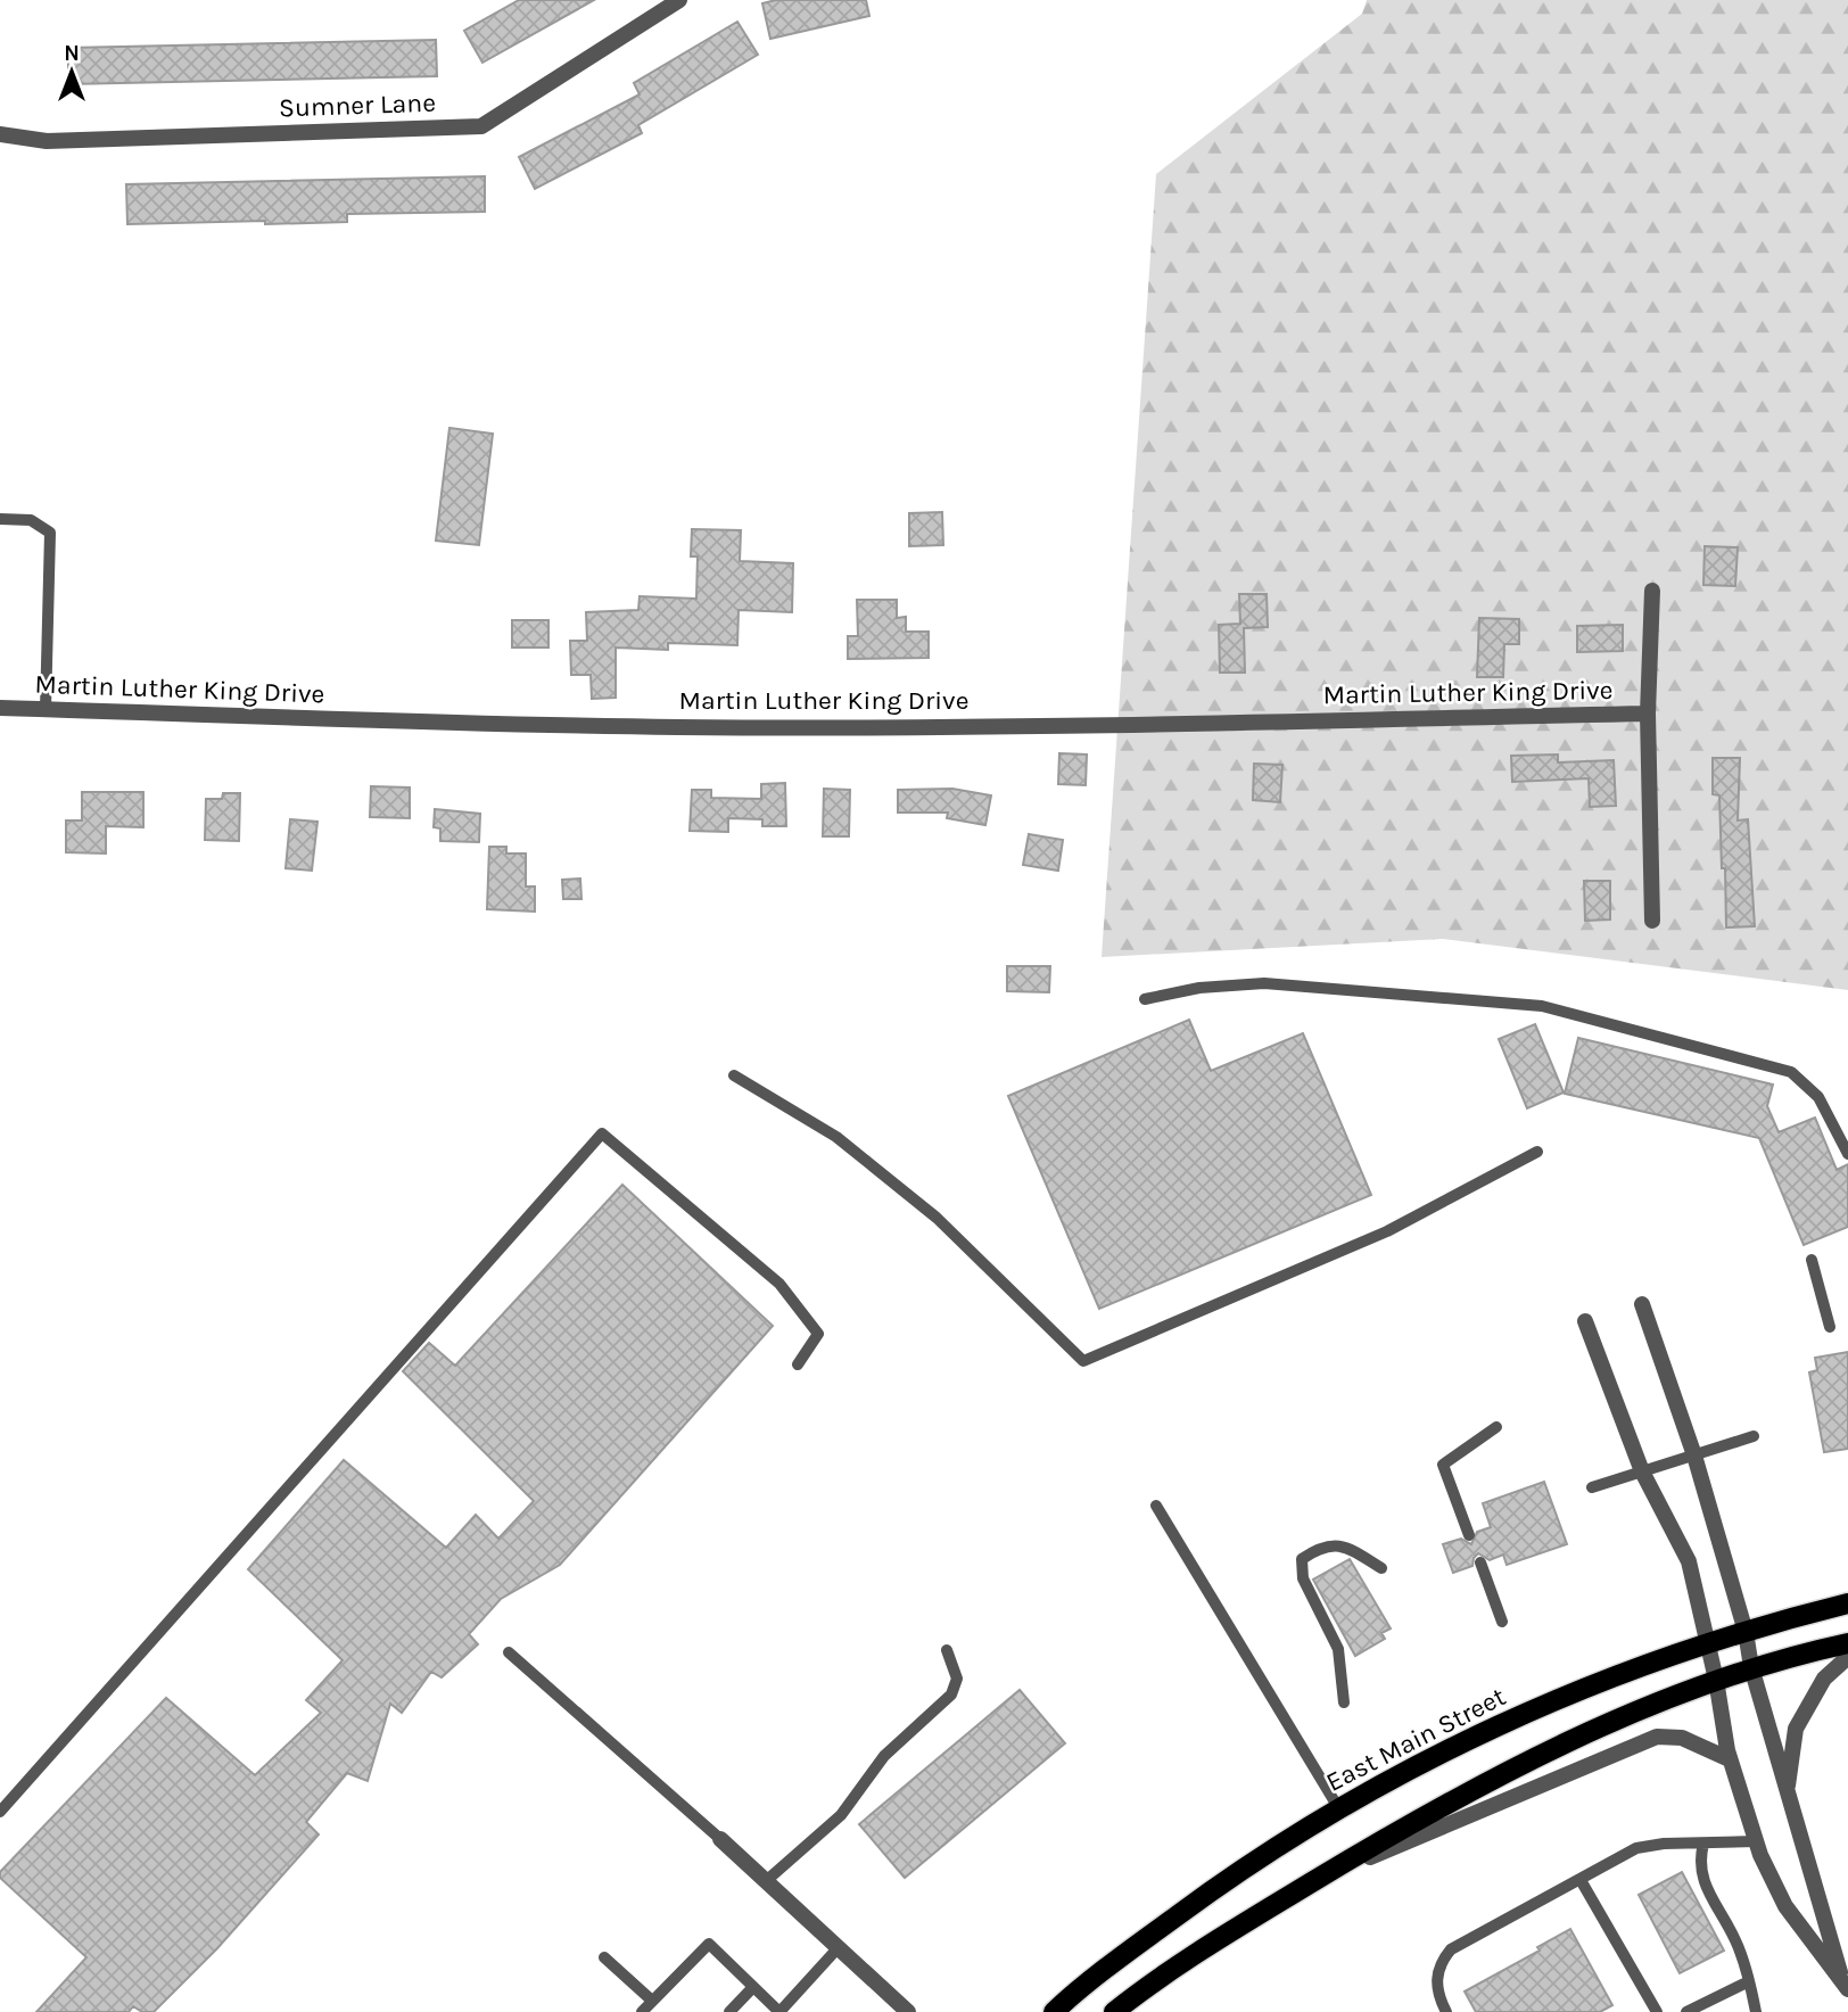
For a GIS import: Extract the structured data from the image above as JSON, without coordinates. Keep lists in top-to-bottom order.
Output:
{
  "streets": {
    "main road": ["East Main Street"],
    "street": ["Sumner Lane", "Martin Luther King Drive"]
  },
  "north": "top"
}
